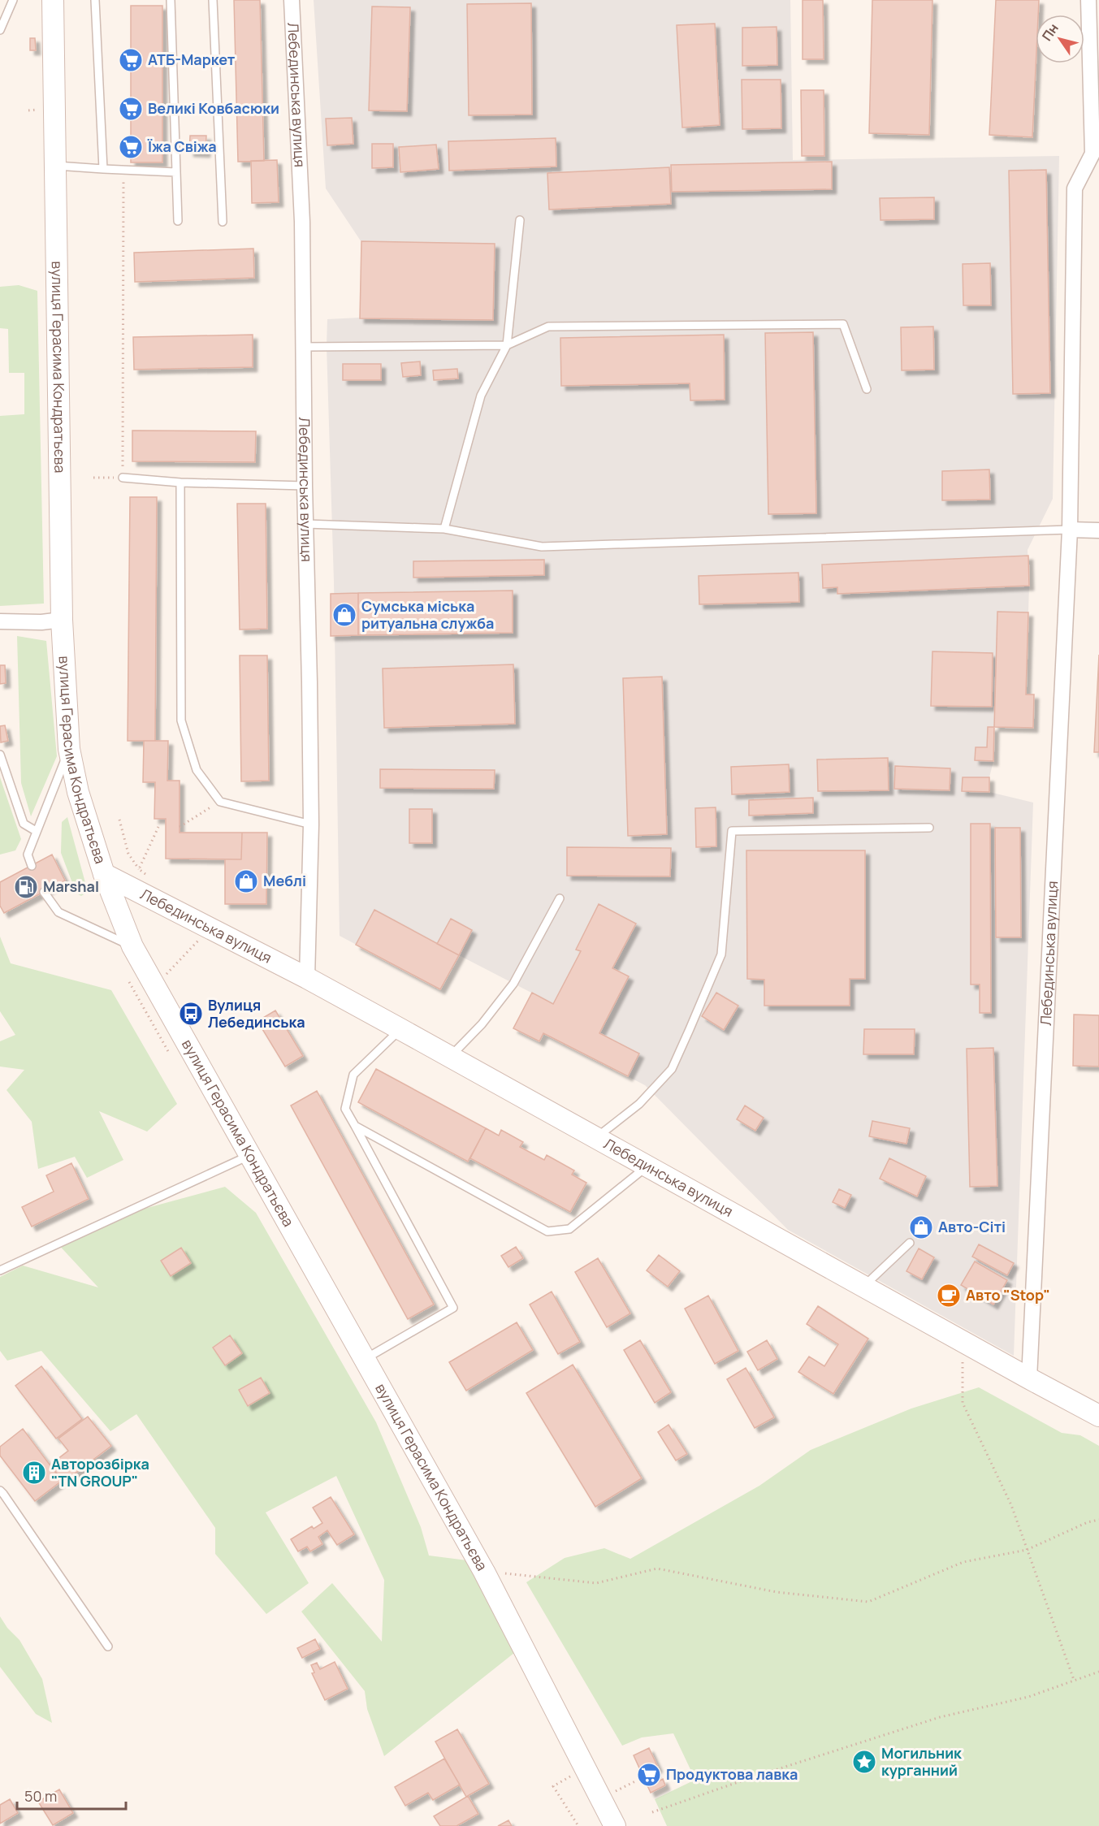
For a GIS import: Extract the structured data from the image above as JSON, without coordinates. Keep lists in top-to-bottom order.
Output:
{
  "streets": {
    "main road": ["Лебединська вулиця", "вулиця Герасима Кондратьєва"]
  },
  "crossings": [
    ["Лебединська вулиця", "вулиця Герасима Кондратьєва"]
  ],
  "places": {
    "supermarket": [
      "АТБ-Маркет",
      "Великі Ковбасюки",
      "Їжа Свіжа",
      "Продуктова лавка"
    ],
    "shop": ["Сумська міська ритуальна служба", "Меблі", "Авто-Сіті"],
    "fuel station": ["Marshal"],
    "bus stop": ["Вулиця Лебединська"],
    "cafe": ["Авто \"Stop\""],
    "building": ["Авторозбірка \"TN GROUP\""],
    "place": ["Могильник курганний"]
  },
  "scale_bar": "50 m",
  "north": "top left"
}
